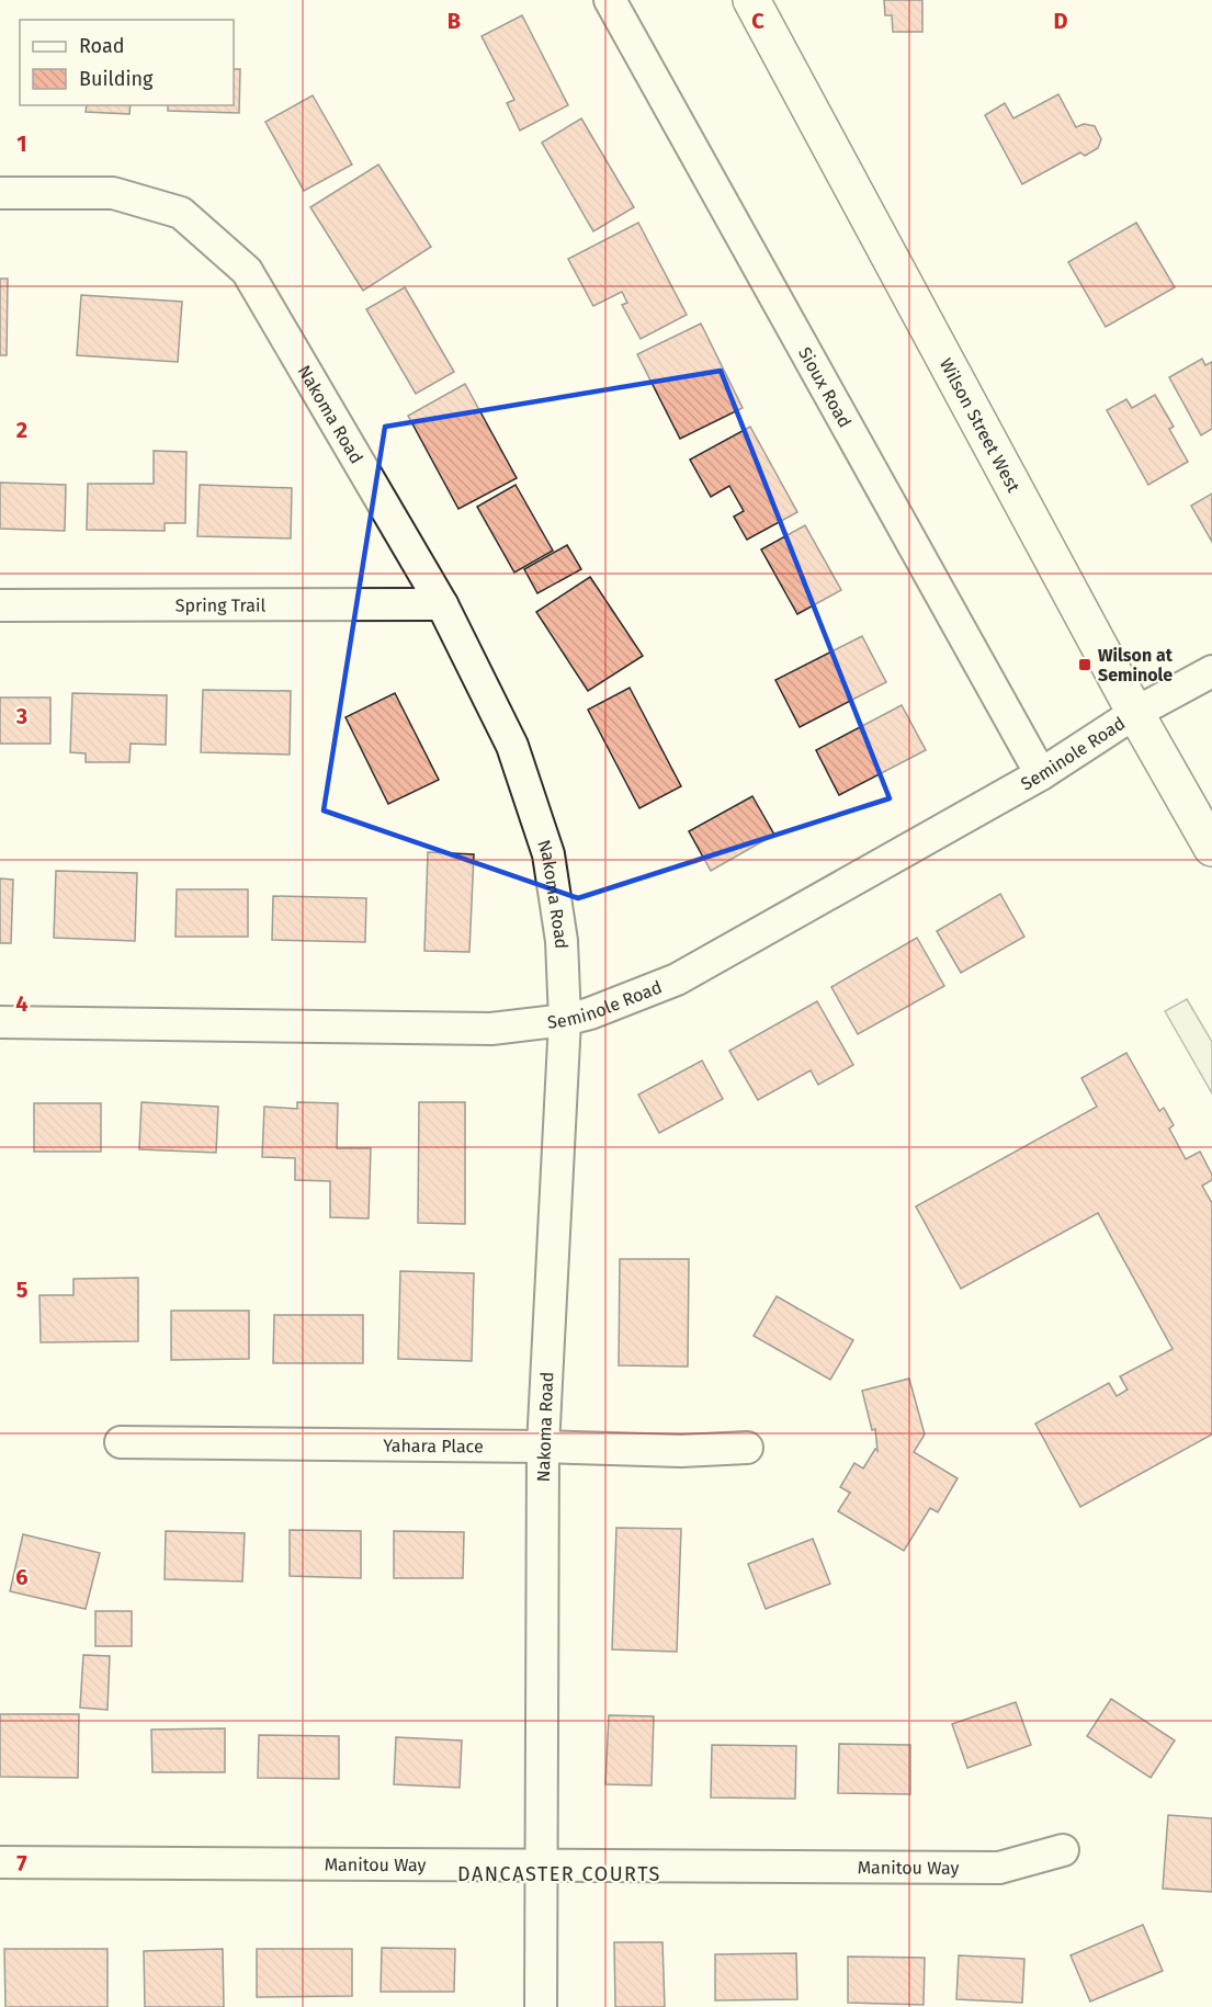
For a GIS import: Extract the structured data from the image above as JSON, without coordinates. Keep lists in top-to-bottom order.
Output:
{
  "streets": {
    "main road": ["Wilson Street West"],
    "street": [
      "Sioux Road",
      "Nakoma Road",
      "Spring Trail",
      "Seminole Road",
      "Yahara Place",
      "Manitou Way"
    ]
  },
  "crossings": [
    ["Sioux Road", "Seminole Road"],
    ["Nakoma Road", "Spring Trail"],
    ["Nakoma Road", "Seminole Road"],
    ["Nakoma Road", "Yahara Place"],
    ["Nakoma Road", "Manitou Way"],
    ["Wilson Street West", "Seminole Road"]
  ],
  "districts": ["DANCASTER COURTS"],
  "places": {
    "transit": ["Wilson at Seminole"]
  },
  "legend": ["Road", "Building"],
  "grid": {
    "columns": ["B", "C", "D"],
    "rows": [
      "1",
      "2",
      "3",
      "4",
      "5",
      "6",
      "7"
    ]
  }
}
